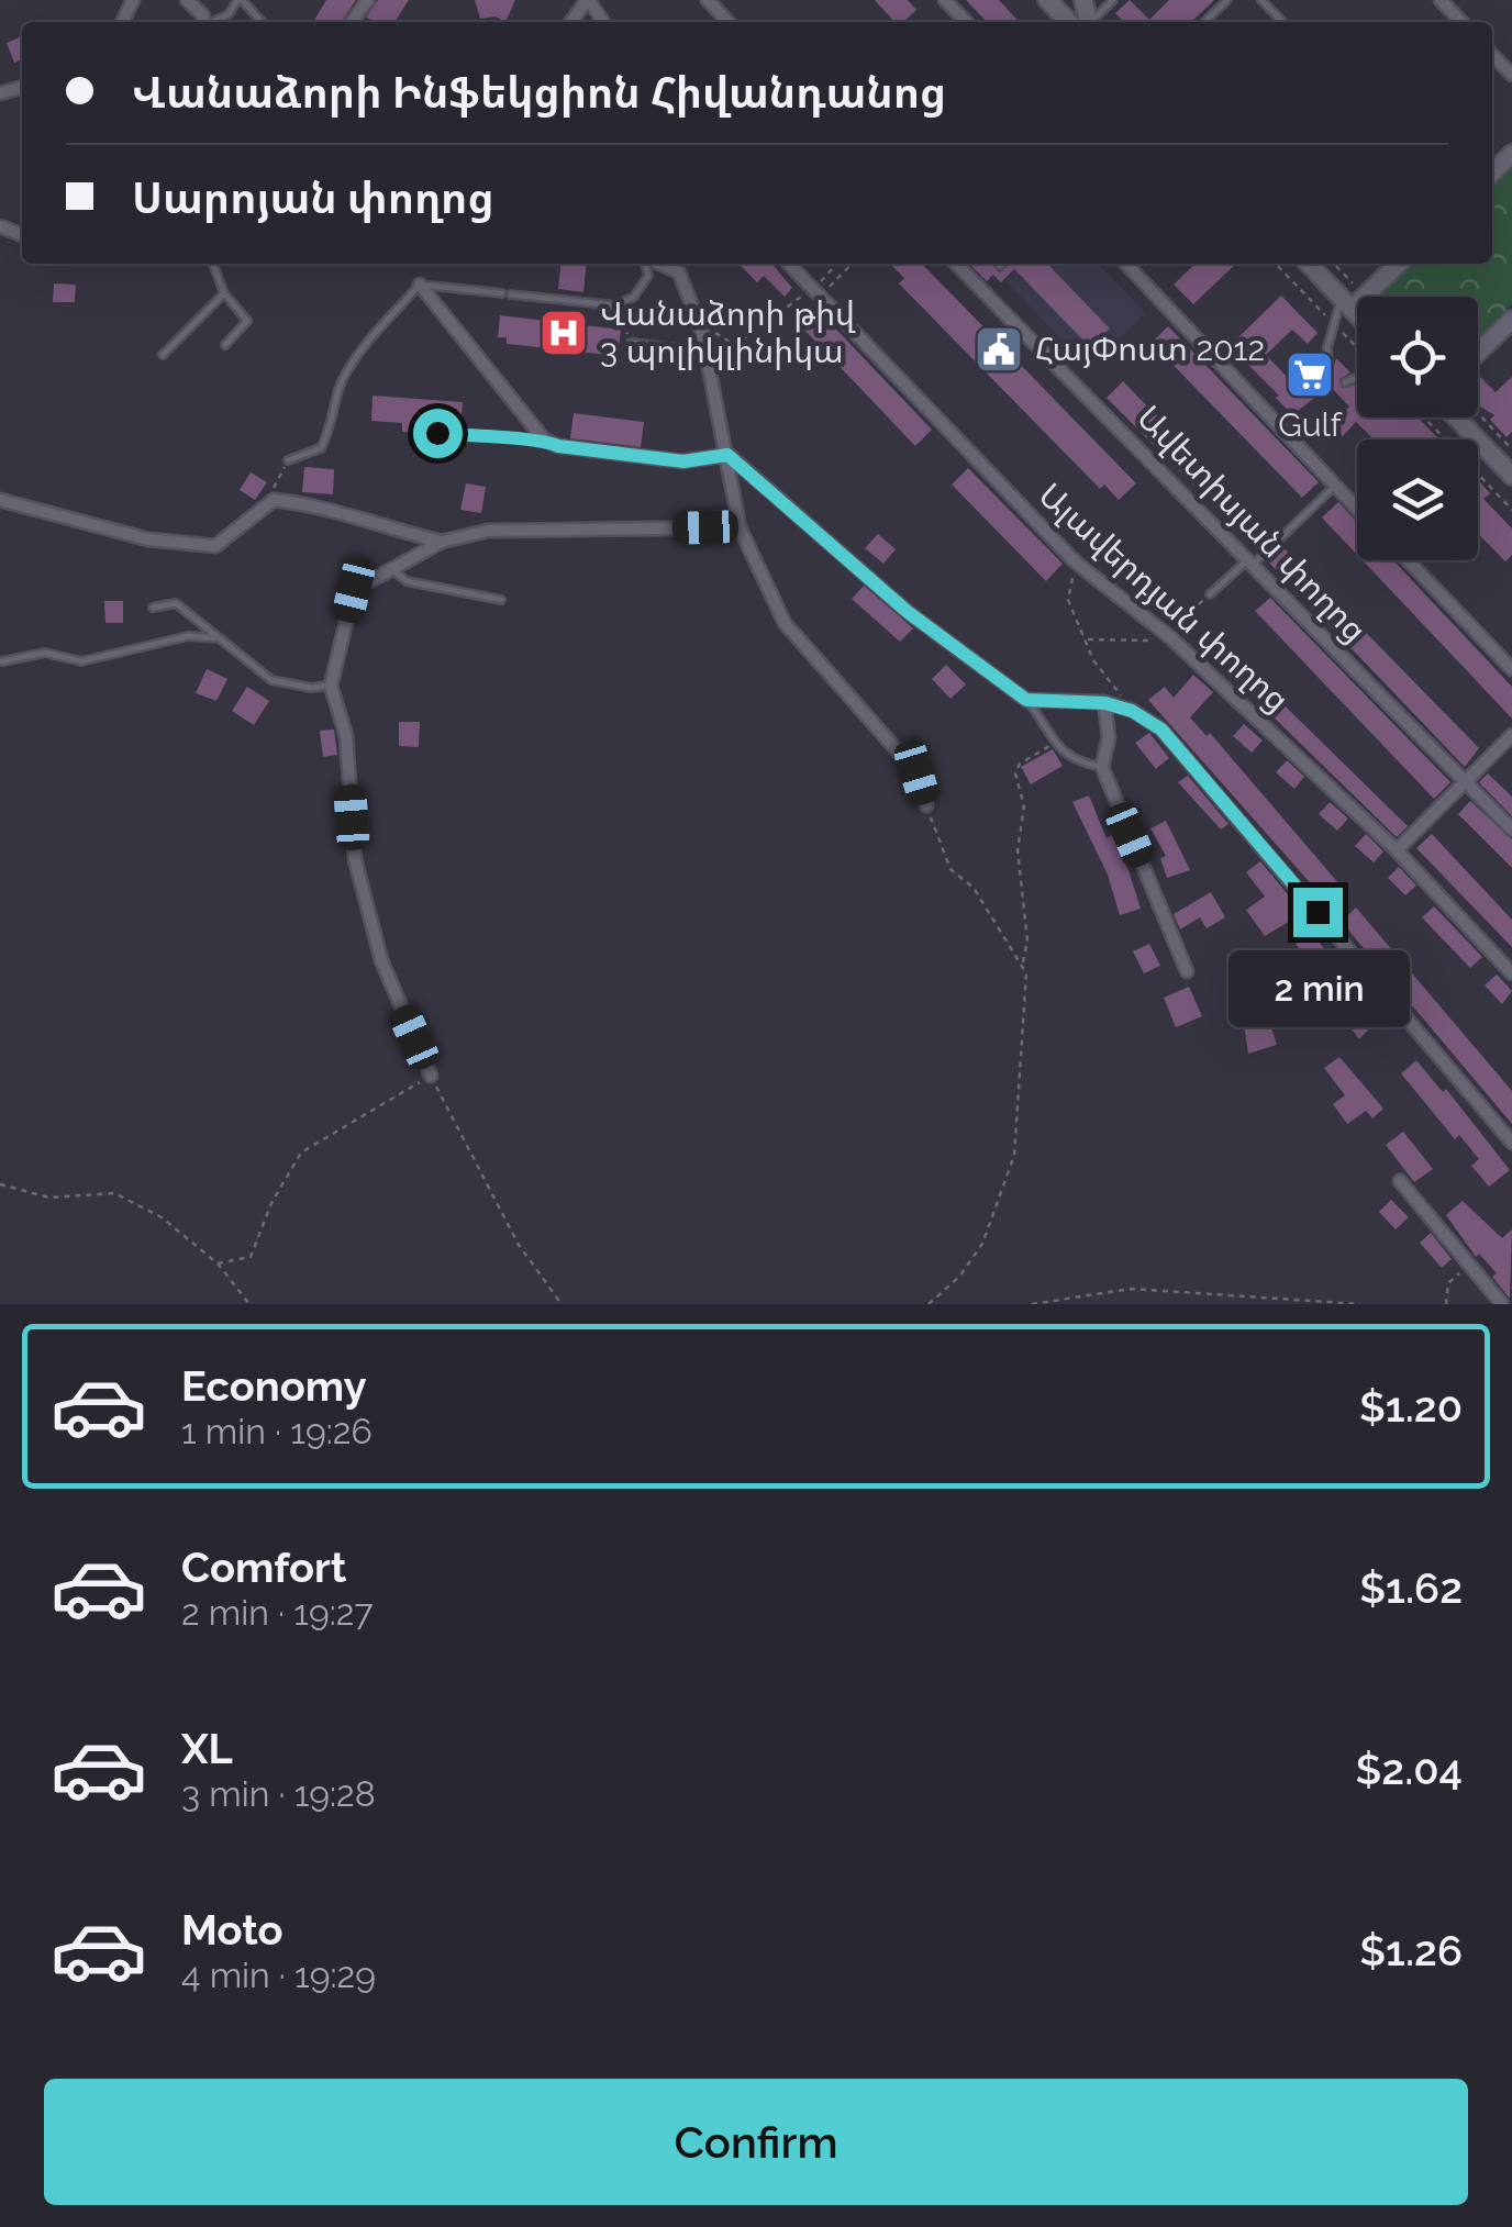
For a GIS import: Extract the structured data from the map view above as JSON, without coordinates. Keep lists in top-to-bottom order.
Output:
{
  "streets": {
    "street": ["Ավետիսյան փողոց", "Ալավերդյան փողոց"]
  },
  "places": {
    "hospital": ["Վանաձորի թիվ 3 պոլիկլինիկա"],
    "public building": ["ՀայՓոստ 2012"],
    "supermarket": ["Gulf"]
  },
  "page": {
    "banner": ["Վանաձորի Ինֆեկցիոն Հիվանդանոց", "Սարոյան փողոց"],
    "bubble": "2 min",
    "list": [
      {
        "name": "Economy",
        "note": "1 min · 19:26",
        "value": "$1.20"
      },
      {
        "name": "Comfort",
        "note": "2 min · 19:27",
        "value": "$1.62"
      },
      {
        "name": "XL",
        "note": "3 min · 19:28",
        "value": "$2.04"
      },
      {
        "name": "Moto",
        "note": "4 min · 19:29",
        "value": "$1.26"
      }
    ],
    "buttons": "Confirm"
  }
}
